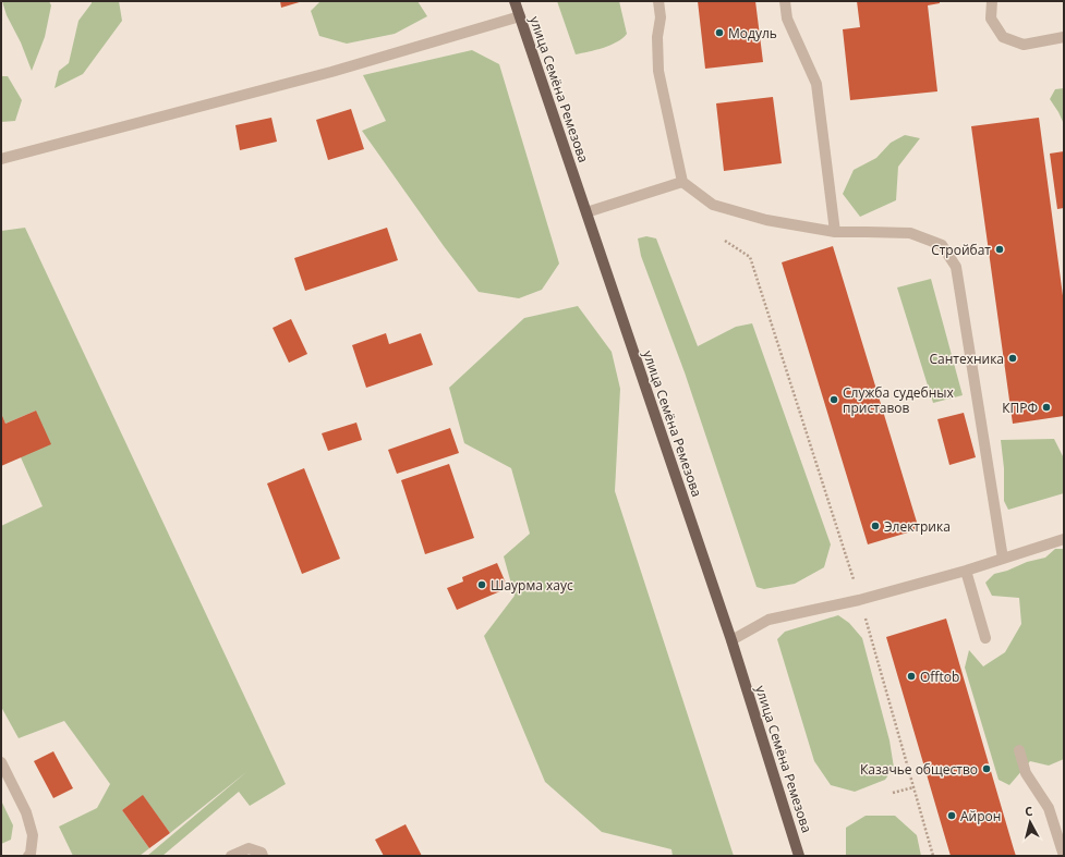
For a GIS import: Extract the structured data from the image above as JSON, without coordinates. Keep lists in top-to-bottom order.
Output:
{
  "streets": {
    "main road": ["улица Семёна Ремезова"]
  },
  "places": [
    "Модуль",
    "Стройбат",
    "Сантехника",
    "Служба судебных приставов",
    "КПРФ",
    "Электрика",
    "Шаурма хаус",
    "Offtob",
    "Казачье общество",
    "Айрон"
  ],
  "north": "top"
}
